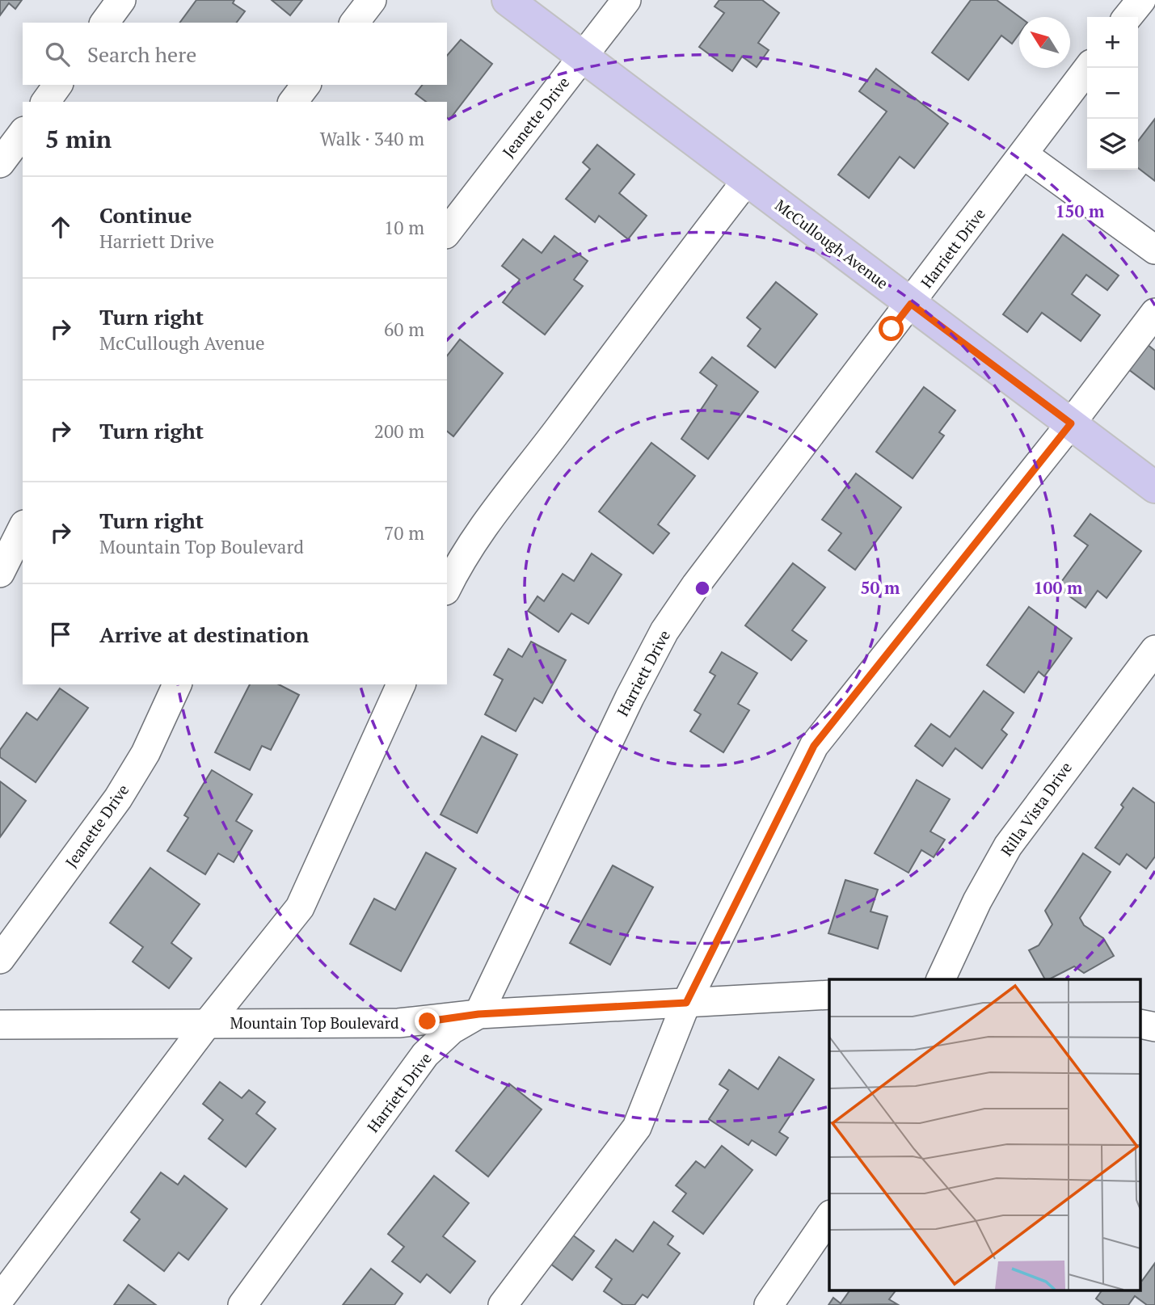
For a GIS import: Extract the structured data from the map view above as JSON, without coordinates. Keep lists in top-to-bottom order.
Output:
{
  "streets": {
    "main road": ["McCullough Avenue"],
    "street": [
      "Jeanette Drive",
      "Harriett Drive",
      "Rilla Vista Drive",
      "Mountain Top Boulevard"
    ]
  },
  "crossings": [
    ["Jeanette Drive", "McCullough Avenue"],
    ["McCullough Avenue", "Harriett Drive"],
    ["Harriett Drive", "Mountain Top Boulevard"]
  ],
  "north": "top left",
  "page": {
    "map_buttons": ["+", "−"],
    "search": "Search here",
    "heading": ["5 min", "Walk · 340 m"],
    "list": [
      ["Continue", "Harriett Drive", "10 m"],
      ["Turn right", "McCullough Avenue", "60 m"],
      ["Turn right", "200 m"],
      ["Turn right", "Mountain Top Boulevard", "70 m"],
      "Arrive at destination"
    ]
  },
  "rings": ["150 m", "50 m", "100 m"]
}
